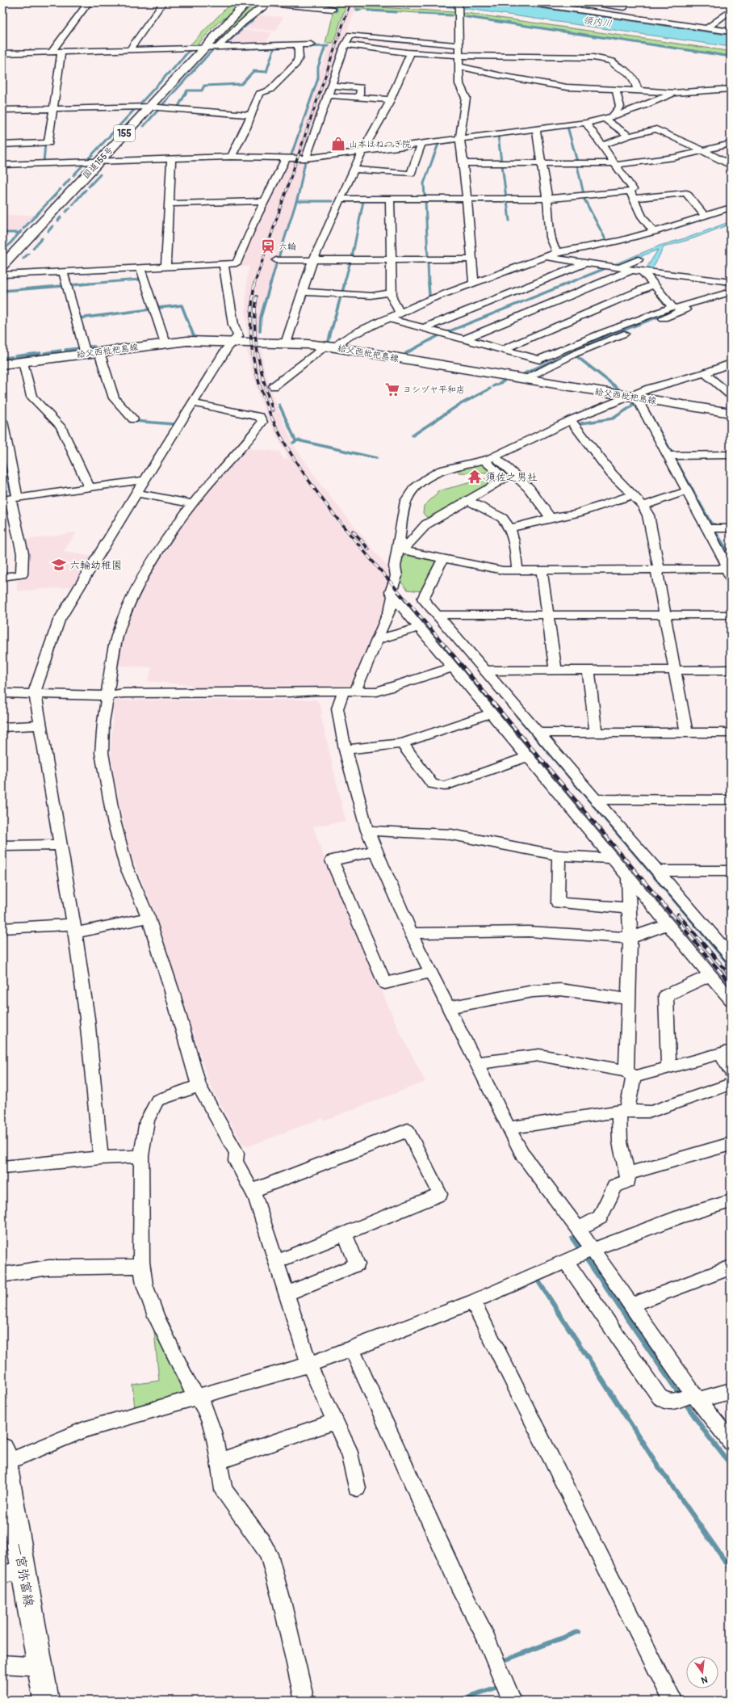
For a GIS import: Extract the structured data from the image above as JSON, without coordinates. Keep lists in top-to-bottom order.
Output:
{
  "streets": {
    "main road": [
      "155",
      "国道155号",
      "給父西枇杷島線",
      "一宮弥富線"
    ]
  },
  "water": ["領内川"],
  "places": {
    "shop": ["山本ほねつぎ院"],
    "station": ["六輪"],
    "supermarket": ["ヨシヅヤ平和店"],
    "temple": ["須佐之男社"],
    "school or university": ["六輪幼稚園"]
  },
  "north": "bottom"
}
